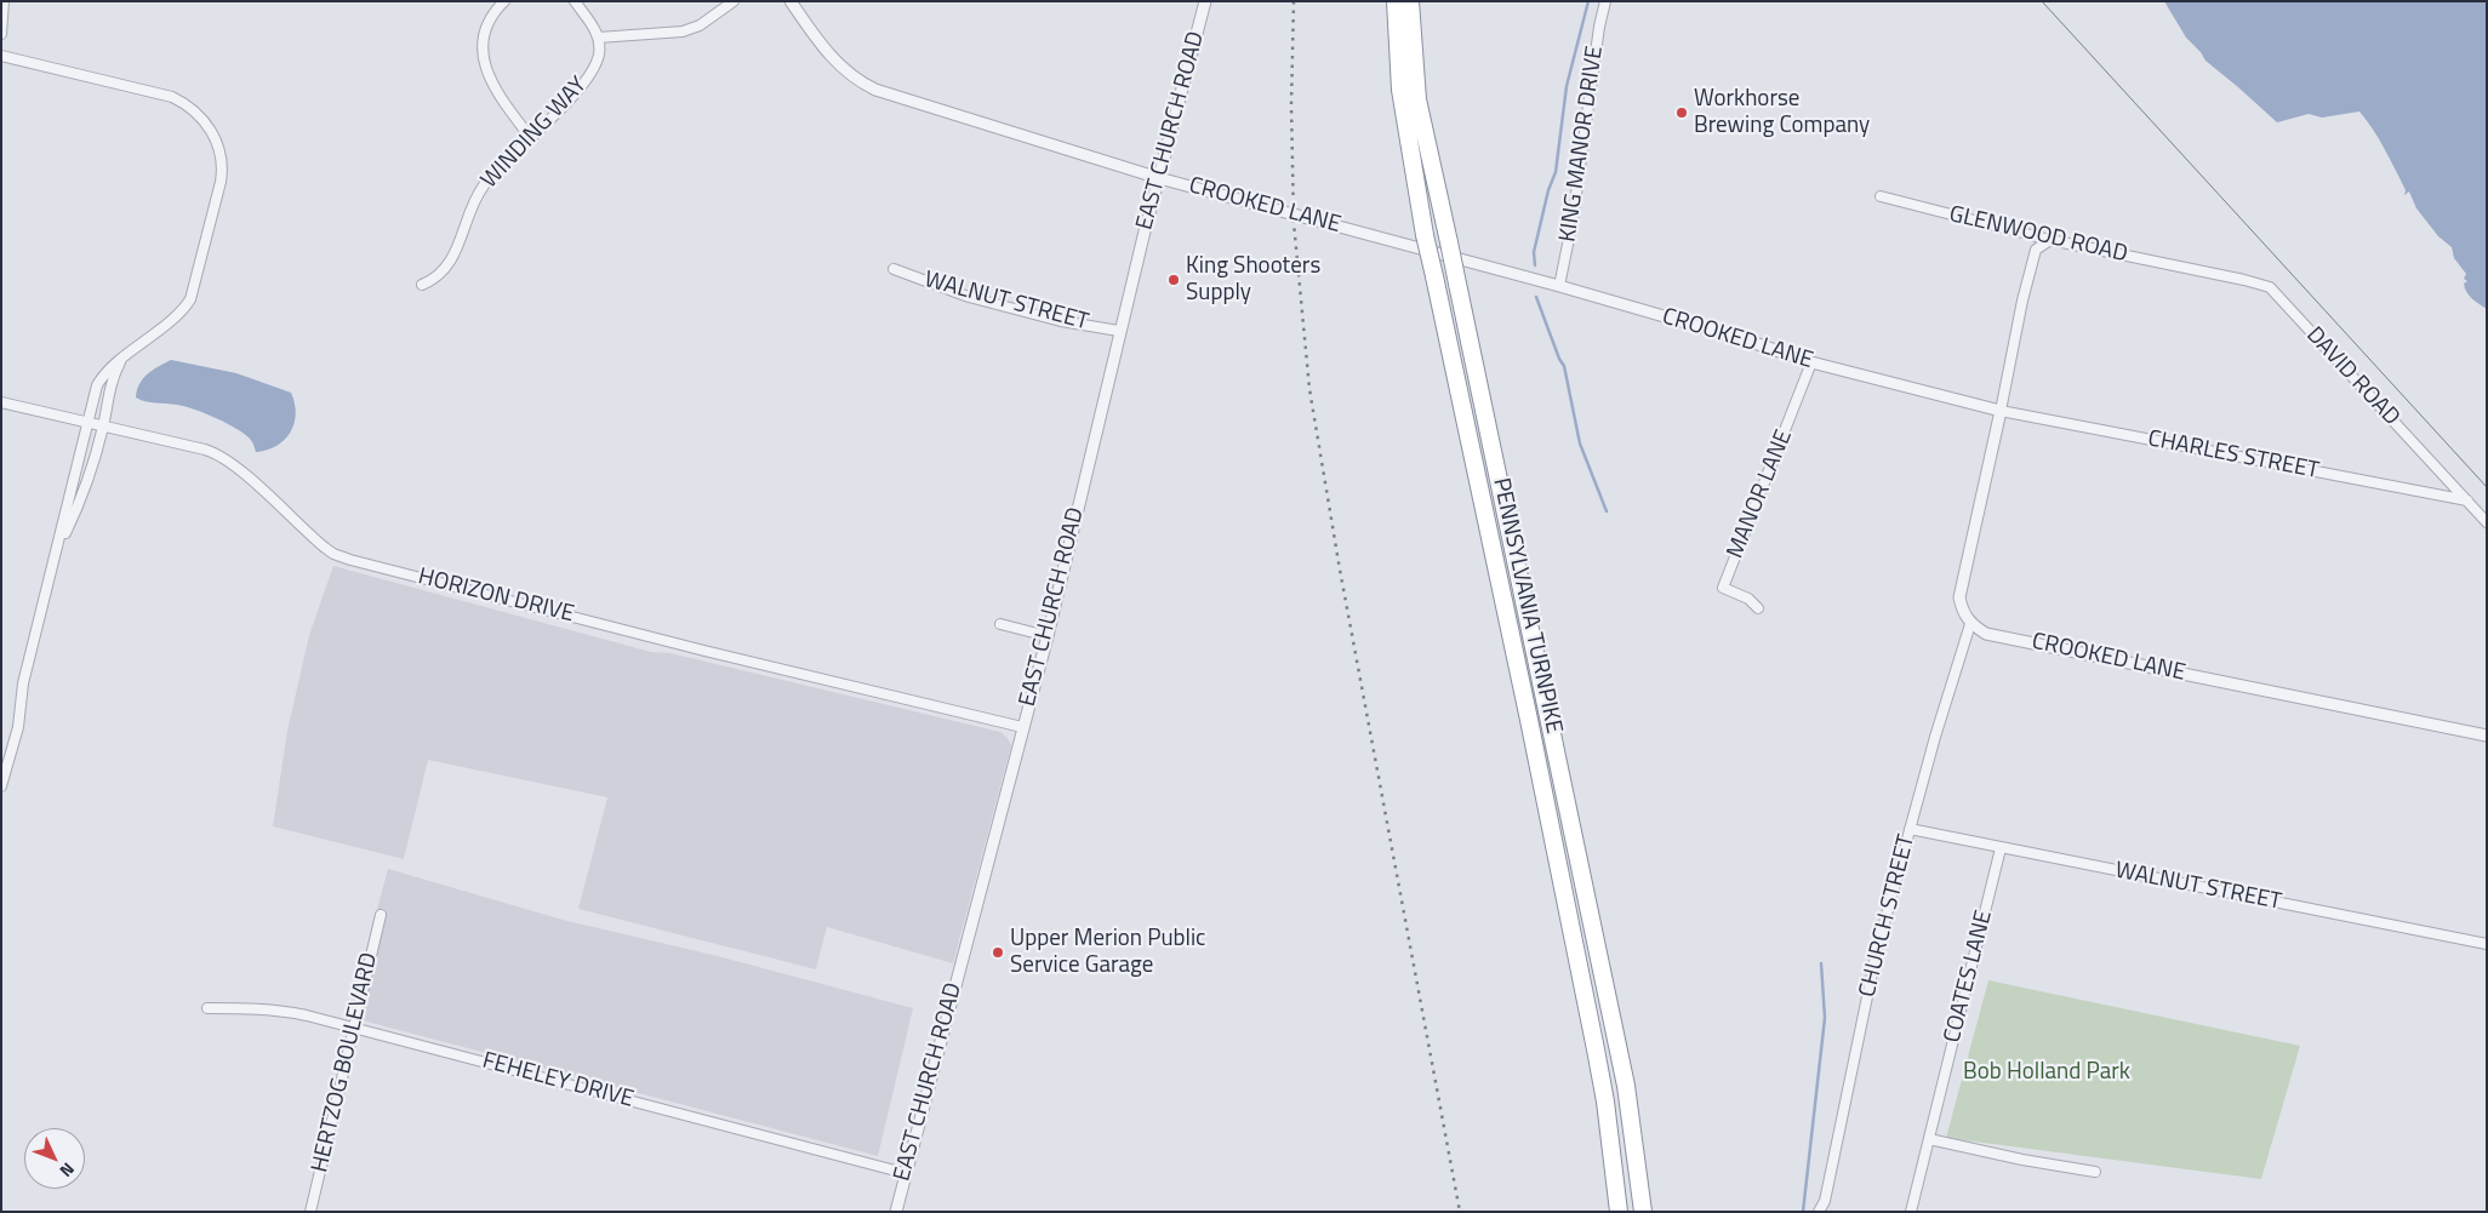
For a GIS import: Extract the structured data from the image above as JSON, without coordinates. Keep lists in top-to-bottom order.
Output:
{
  "streets": {
    "highway": ["PENNSYLVANIA TURNPIKE"],
    "street": [
      "EAST CHURCH ROAD",
      "WINDING WAY",
      "KING MANOR DRIVE",
      "CROOKED LANE",
      "GLENWOOD ROAD",
      "WALNUT STREET",
      "DAVID ROAD",
      "CHARLES STREET",
      "MANOR LANE",
      "HORIZON DRIVE",
      "CHURCH STREET",
      "COATES LANE",
      "HERTZOG BOULEVARD",
      "FEHELEY DRIVE"
    ]
  },
  "crossings": [
    ["EAST CHURCH ROAD", "CROOKED LANE"],
    ["EAST CHURCH ROAD", "WALNUT STREET"],
    ["EAST CHURCH ROAD", "HORIZON DRIVE"],
    ["EAST CHURCH ROAD", "FEHELEY DRIVE"],
    ["KING MANOR DRIVE", "CROOKED LANE"],
    ["CROOKED LANE", "CHARLES STREET"],
    ["CROOKED LANE", "MANOR LANE"],
    ["CROOKED LANE", "CHURCH STREET"],
    ["GLENWOOD ROAD", "DAVID ROAD"],
    ["WALNUT STREET", "CHURCH STREET"],
    ["WALNUT STREET", "COATES LANE"],
    ["DAVID ROAD", "CHARLES STREET"],
    ["HERTZOG BOULEVARD", "FEHELEY DRIVE"]
  ],
  "parks": ["Bob Holland Park"],
  "places": ["Workhorse Brewing Company", "King Shooters Supply", "Upper Merion Public Service Garage"],
  "north": "bottom right"
}
